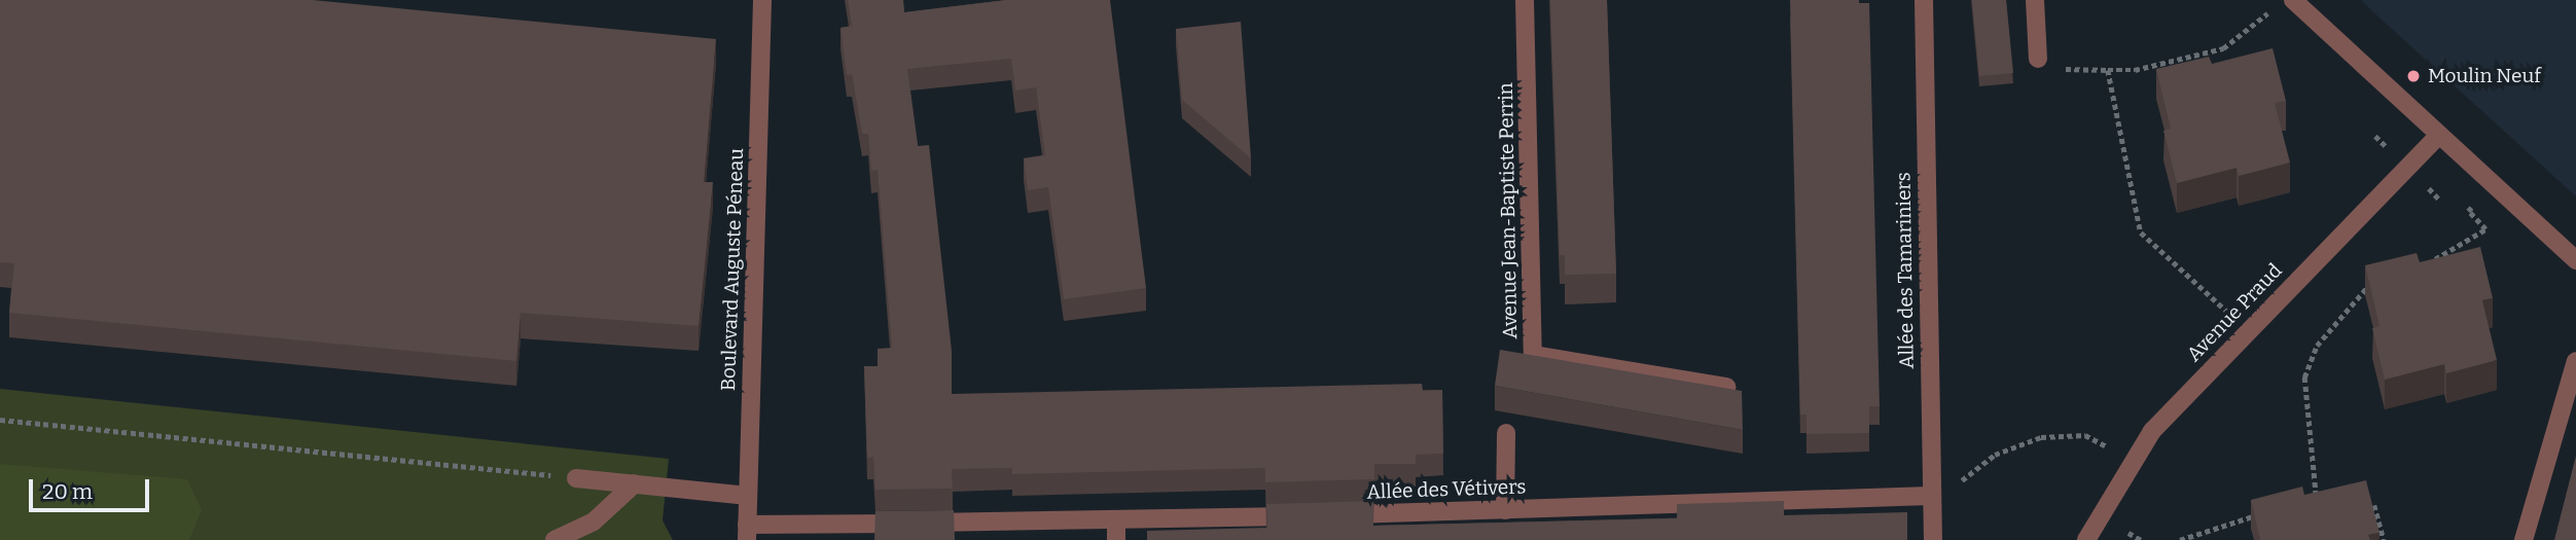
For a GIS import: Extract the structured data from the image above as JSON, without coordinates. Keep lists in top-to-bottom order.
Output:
{
  "streets": {
    "street": [
      "Avenue Jean-Baptiste Perrin",
      "Boulevard Auguste Péneau",
      "Allée des Tamariniers",
      "Avenue Praud",
      "Allée des Vétivers"
    ]
  },
  "crossings": [
    ["Allée des Tamariniers", "Allée des Vétivers"]
  ],
  "places": ["Moulin Neuf"],
  "scale_bar": "20 m"
}
